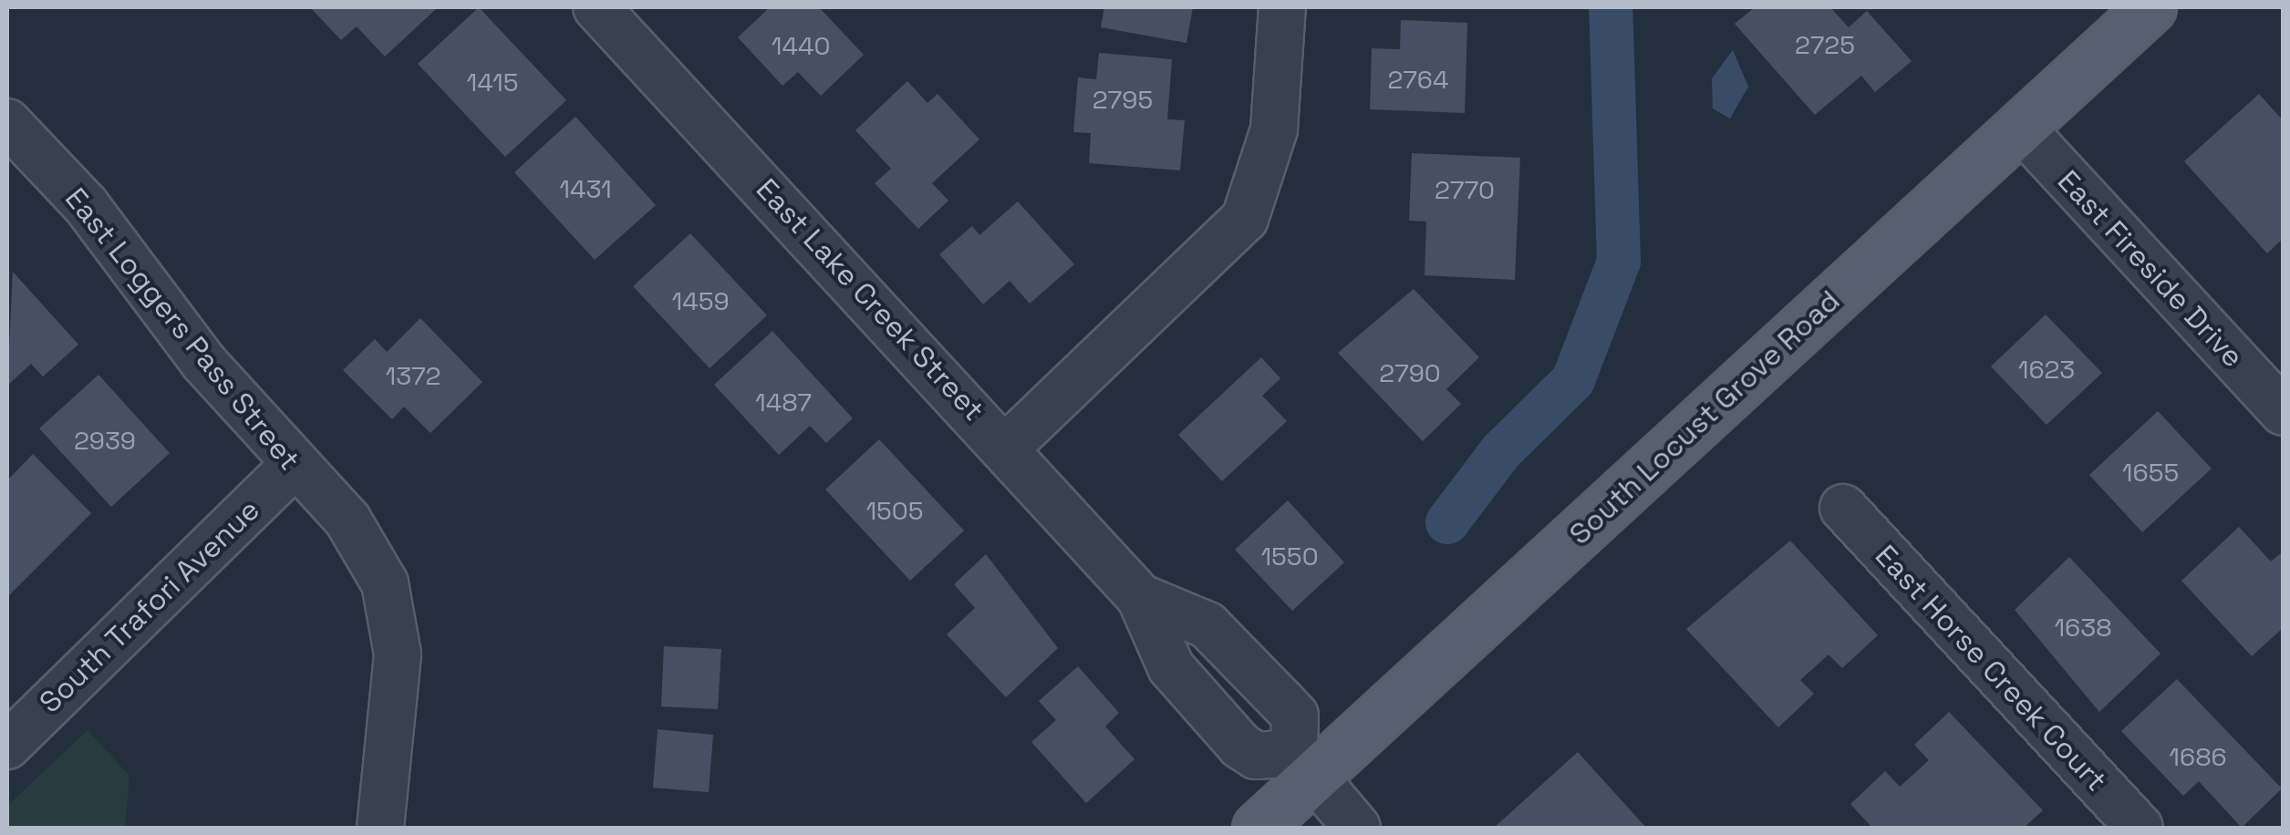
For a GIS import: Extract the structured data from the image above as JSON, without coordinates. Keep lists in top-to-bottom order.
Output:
{
  "streets": {
    "main road": ["South Locust Grove Road"],
    "street": [
      "East Fireside Drive",
      "East Lake Creek Street",
      "East Loggers Pass Street",
      "South Trafori Avenue",
      "East Horse Creek Court"
    ]
  },
  "crossings": [
    ["East Fireside Drive", "South Locust Grove Road"],
    ["East Lake Creek Street", "South Locust Grove Road"],
    ["East Loggers Pass Street", "South Trafori Avenue"]
  ],
  "house_numbers": [
    "2725",
    "1440",
    "2764",
    "1415",
    "2795",
    "1431",
    "2770",
    "1459",
    "1623",
    "2790",
    "1372",
    "1487",
    "2939",
    "1655",
    "1505",
    "1550",
    "1638",
    "1686"
  ]
}
